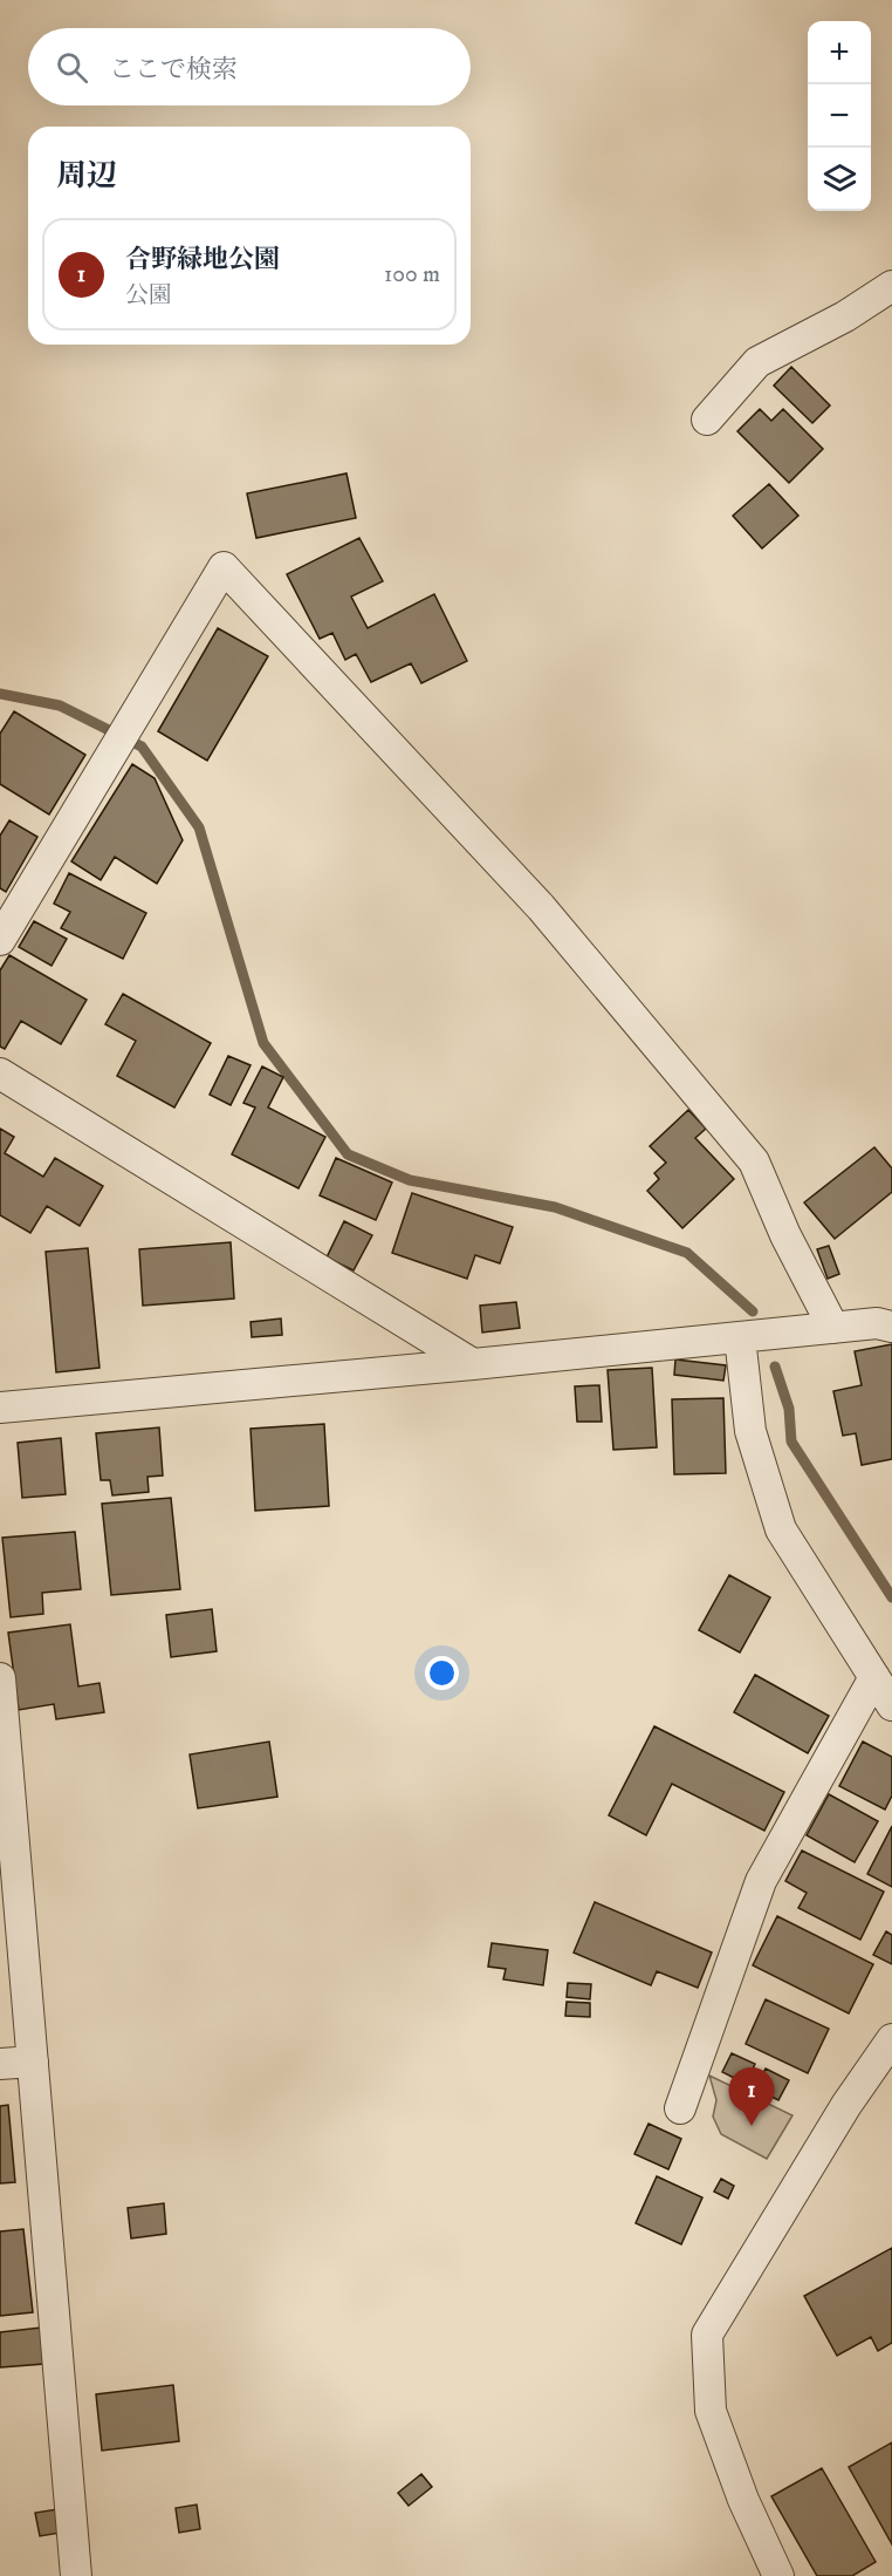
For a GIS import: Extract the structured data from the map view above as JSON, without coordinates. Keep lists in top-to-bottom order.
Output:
{
  "page": {
    "map_buttons": ["+", "−"],
    "search": "ここで検索",
    "heading": "周辺",
    "list": [
      {
        "mark": "1",
        "name": "合野緑地公園",
        "note": "公園",
        "value": "100 m"
      }
    ],
    "pins": "1"
  }
}
